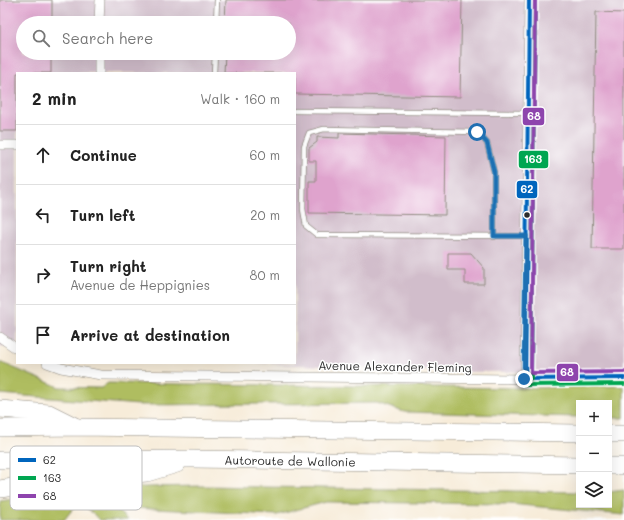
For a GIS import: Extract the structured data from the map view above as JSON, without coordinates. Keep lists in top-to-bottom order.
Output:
{
  "streets": {
    "highway": ["Autoroute de Wallonie"],
    "street": ["Avenue Alexander Fleming"]
  },
  "lines": ["transit line 62", "transit line 163", "transit line 68"],
  "legend": ["62", "163", "68"],
  "page": {
    "search": "Search here",
    "heading": ["2 min", "Walk · 160 m"],
    "list": [
      ["Continue", "60 m"],
      ["Turn left", "20 m"],
      ["Turn right", "Avenue de Heppignies", "80 m"],
      "Arrive at destination"
    ],
    "map_buttons": ["+", "−"]
  }
}
